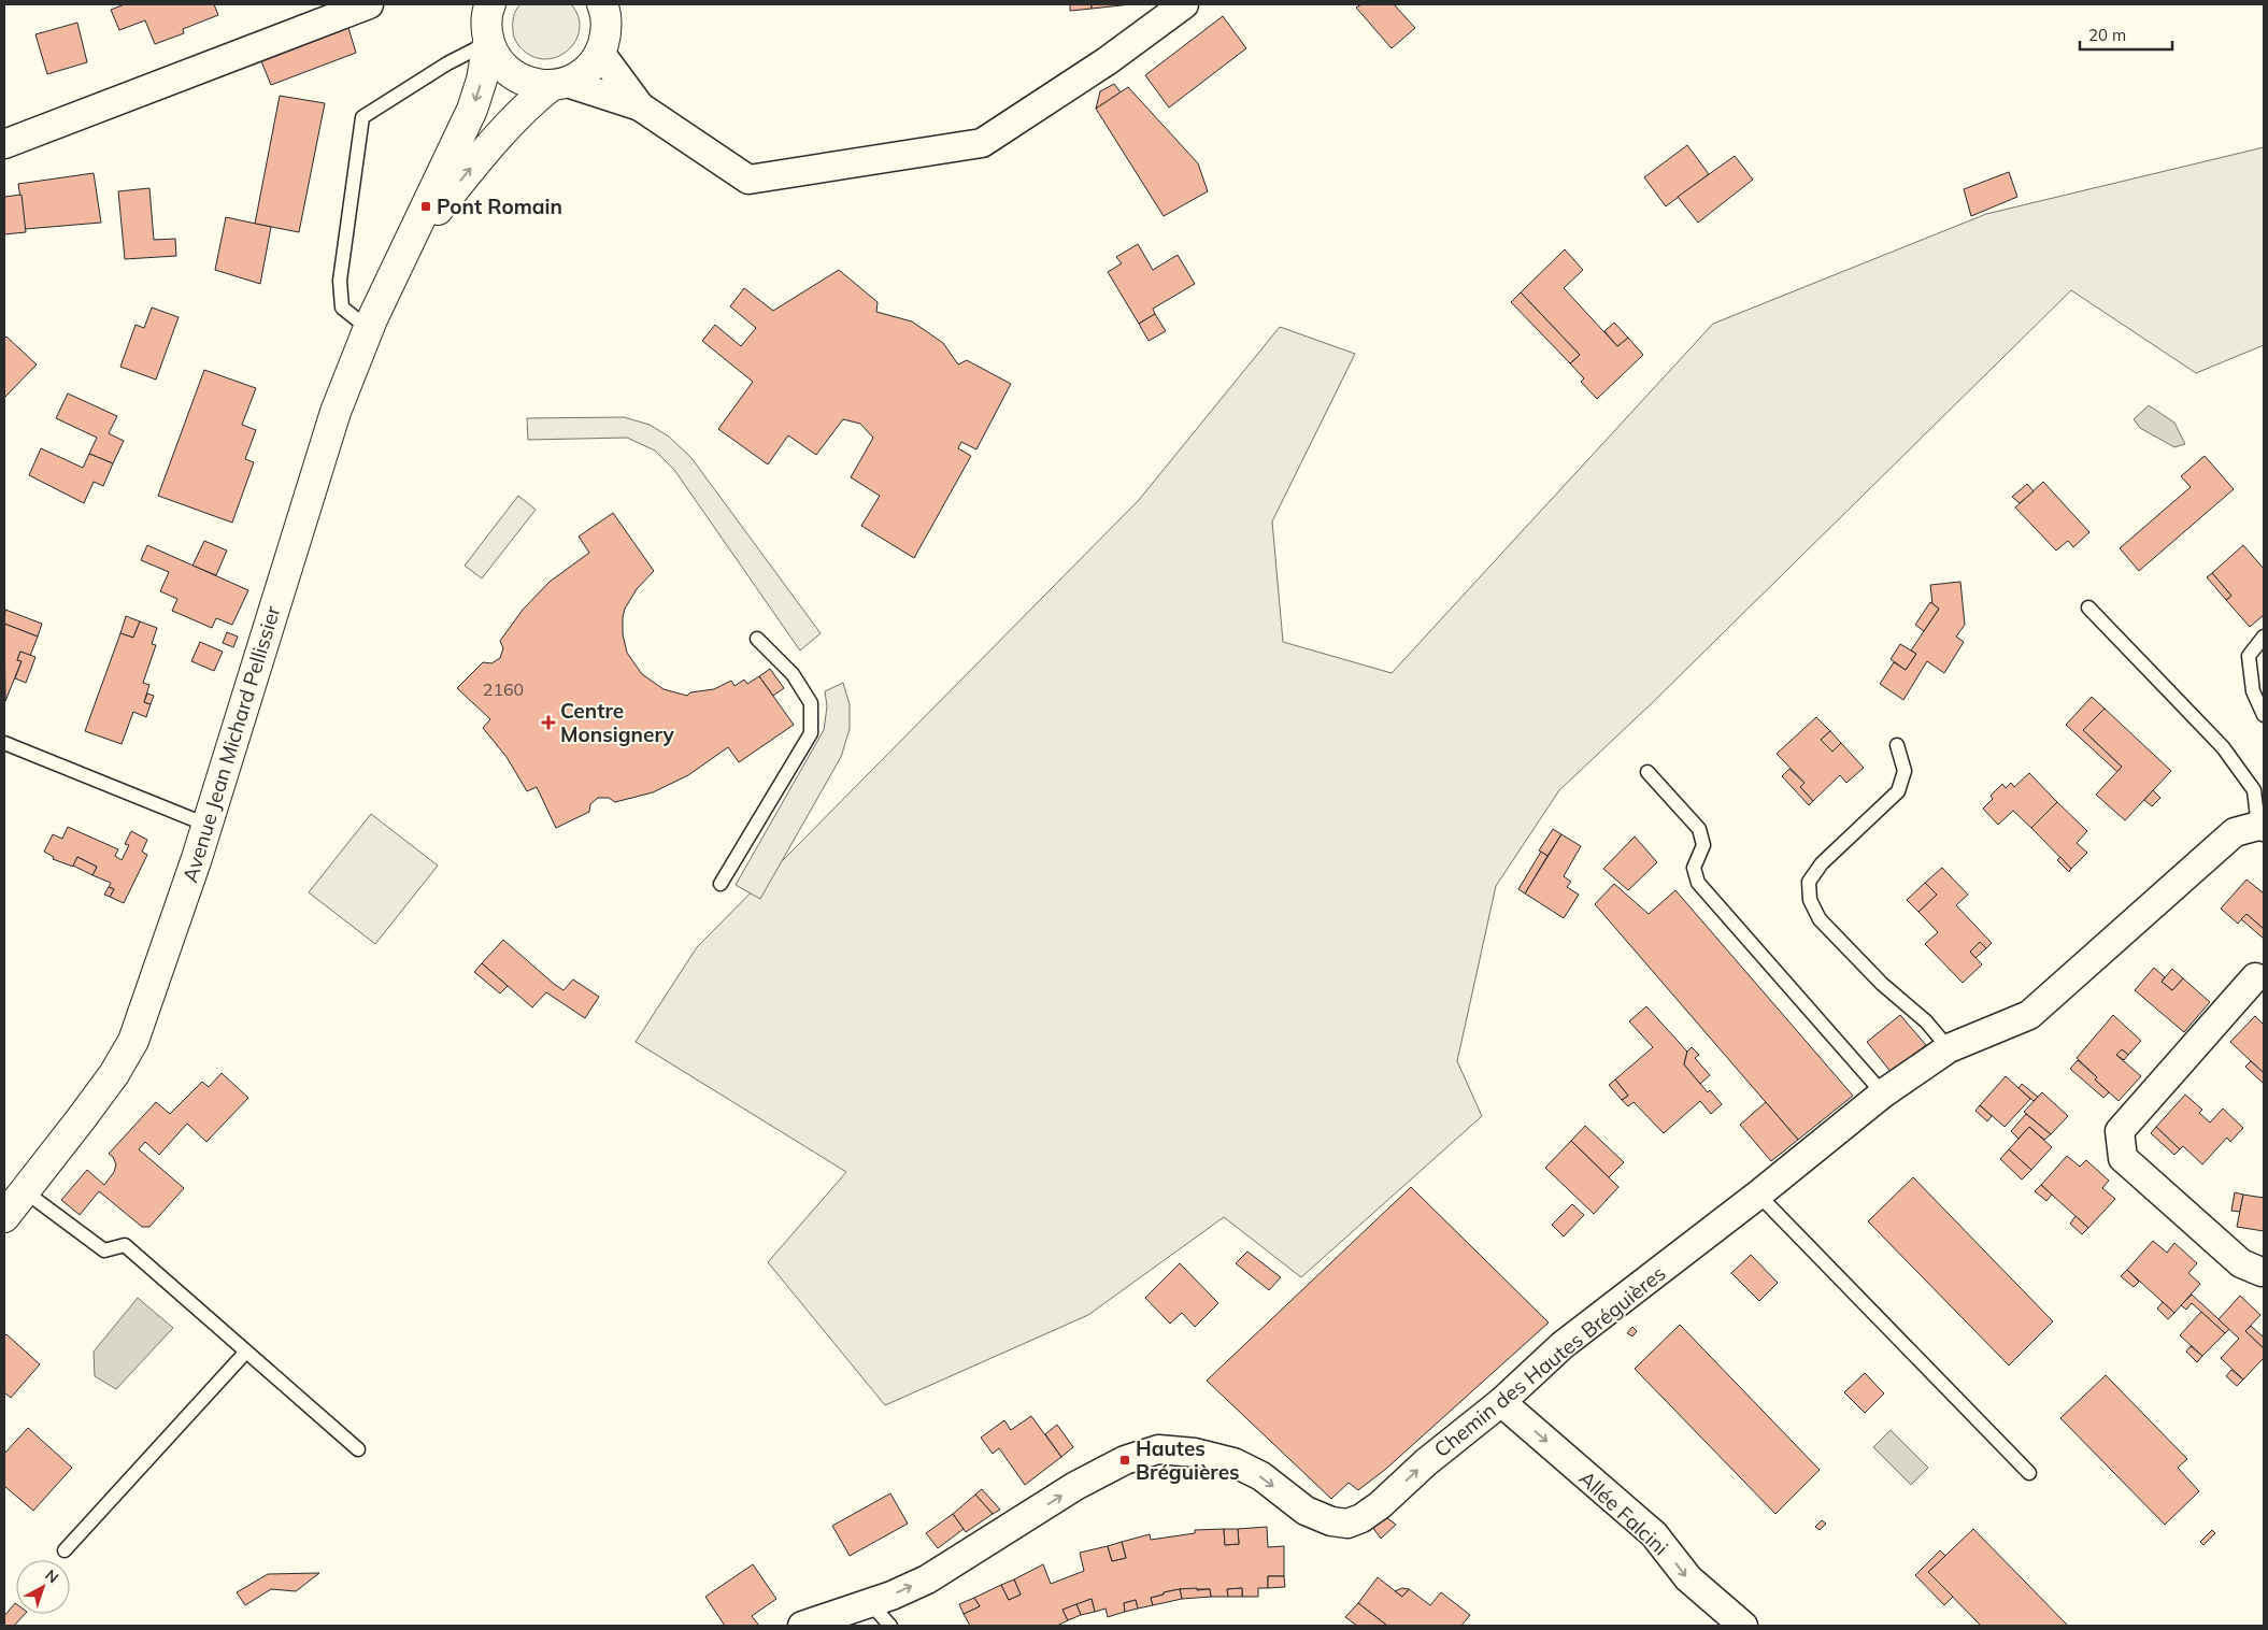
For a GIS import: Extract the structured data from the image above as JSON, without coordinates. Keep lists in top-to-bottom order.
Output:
{
  "streets": {
    "street": ["Avenue Jean Michard Pellissier", "Chemin des Hautes Bréguières", "Allée Falcini"]
  },
  "crossings": [
    ["Chemin des Hautes Bréguières", "Allée Falcini"]
  ],
  "one_way": ["Chemin des Hautes Bréguières", "Allée Falcini"],
  "places": {
    "transit": ["Pont Romain", "Hautes Bréguières"],
    "health": ["Centre Monsignery"]
  },
  "house_numbers": ["2160"],
  "scale_bar": "20 m",
  "north": "top right"
}
